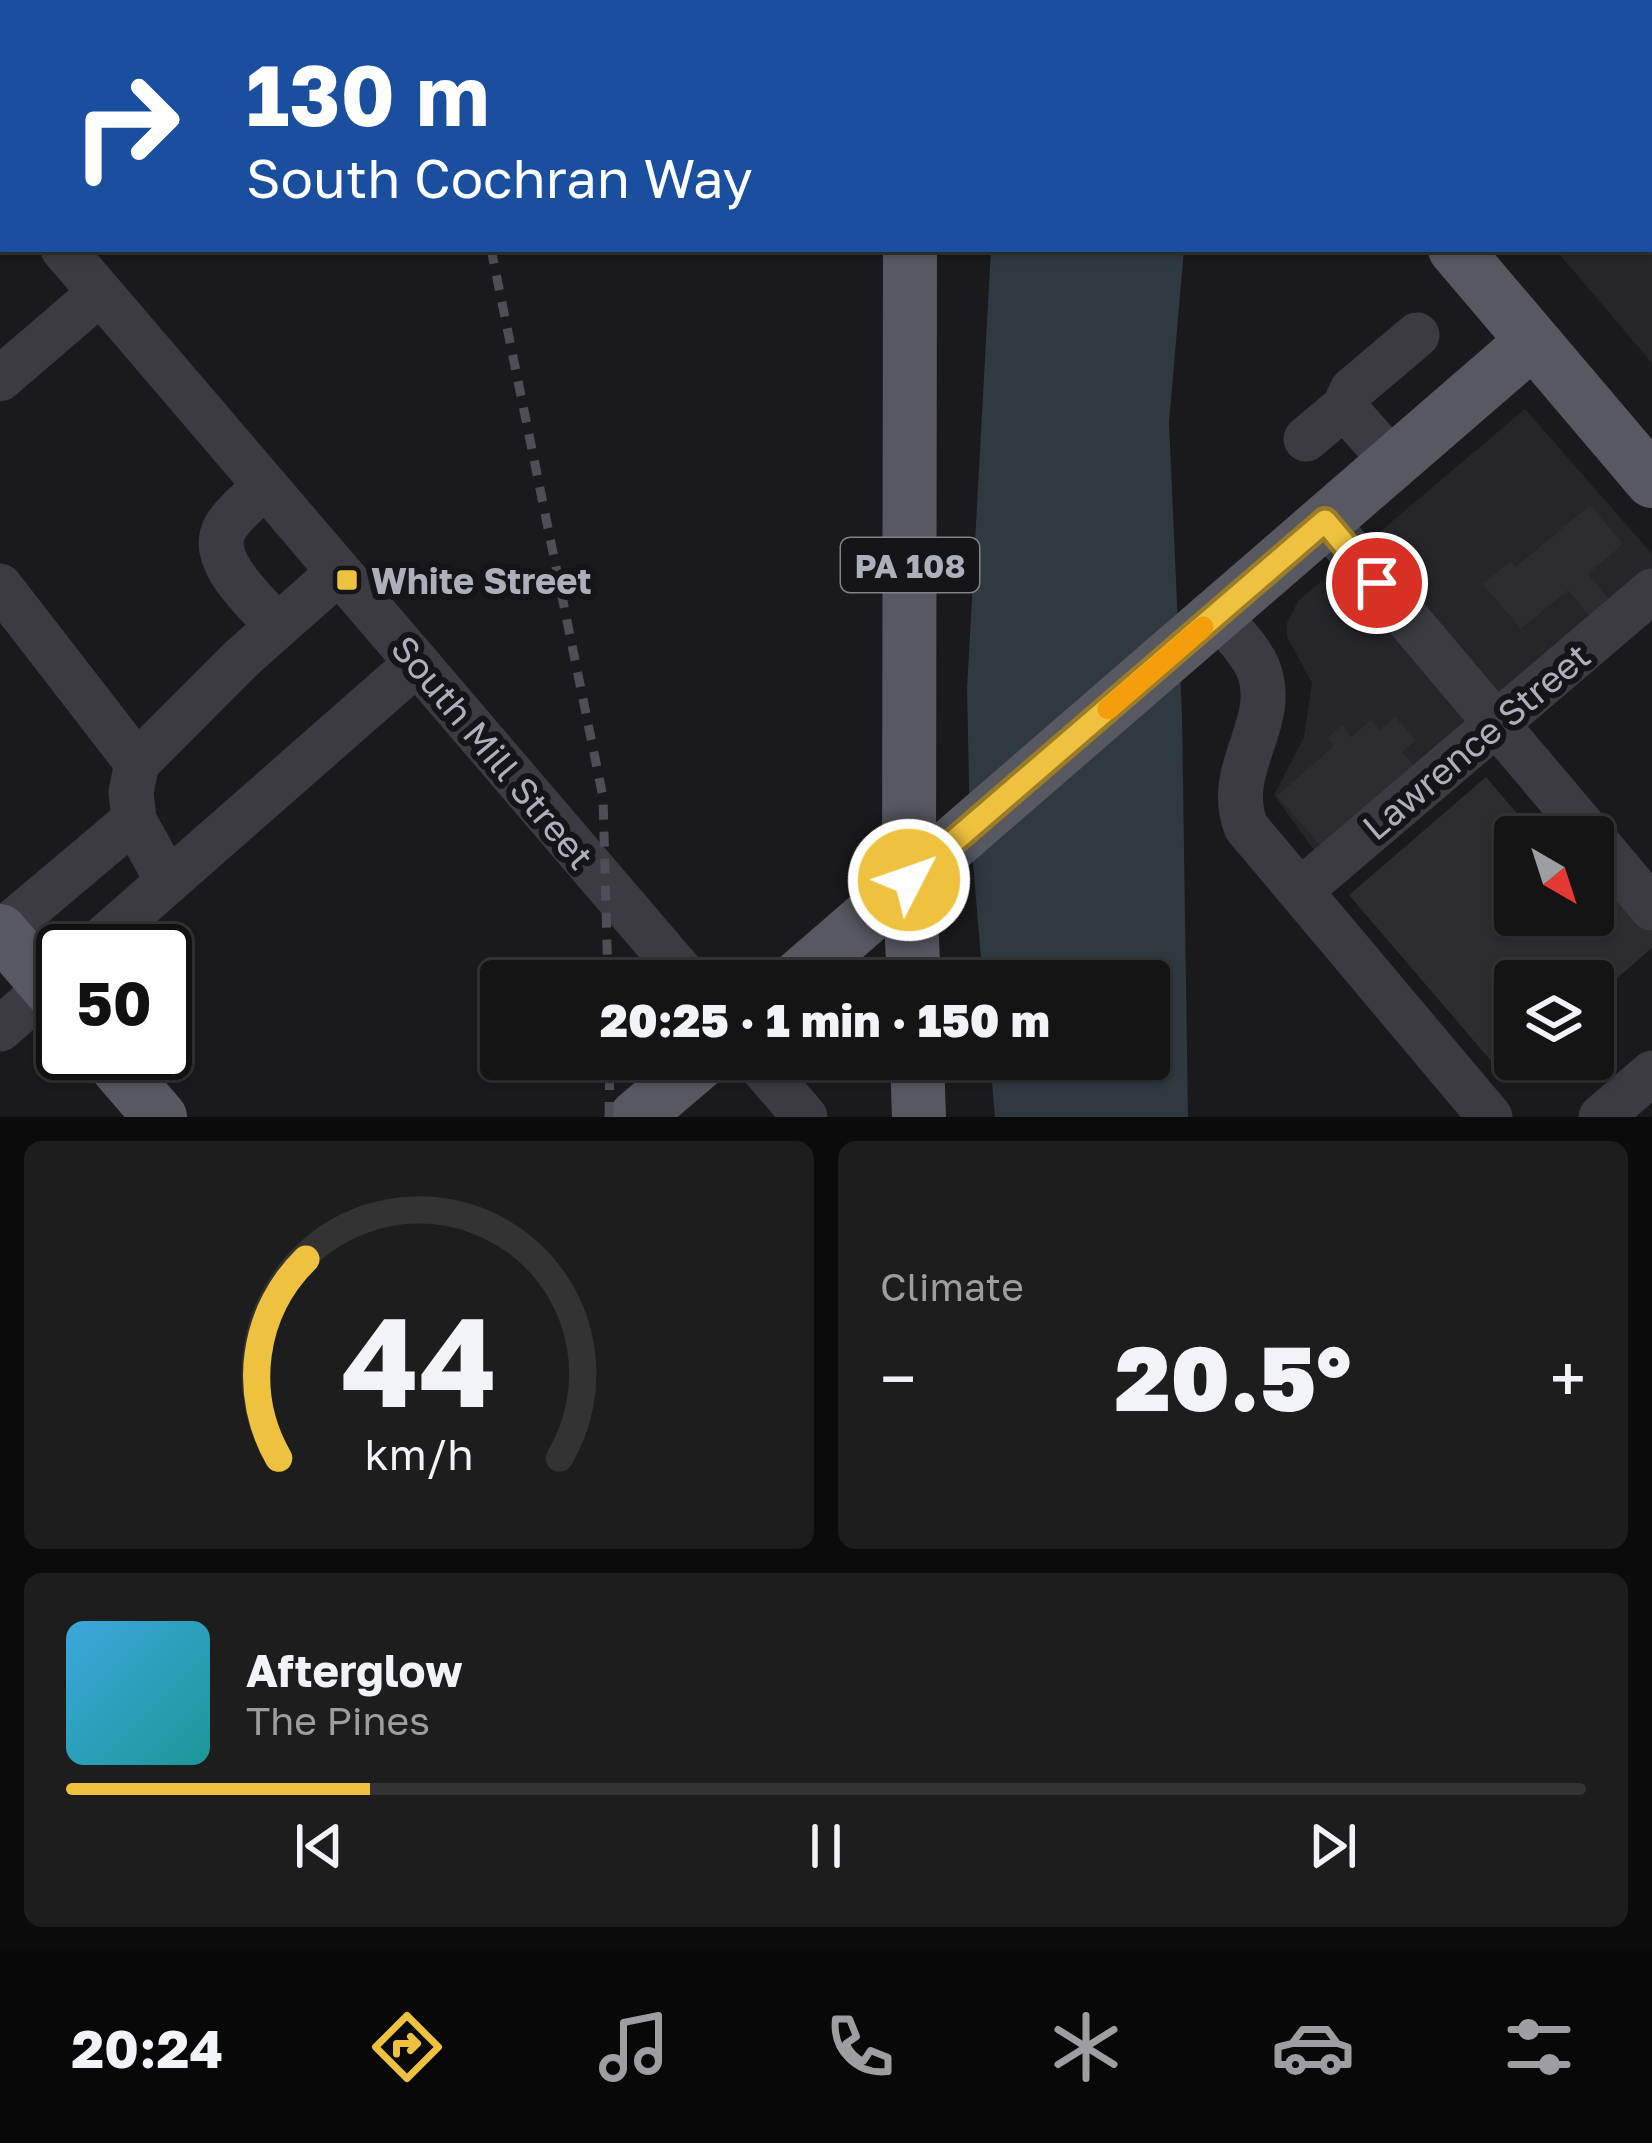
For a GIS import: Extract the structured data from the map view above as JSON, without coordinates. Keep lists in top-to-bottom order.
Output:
{
  "streets": {
    "main road": ["PA 108"],
    "street": ["Lawrence Street", "South Mill Street"]
  },
  "places": {
    "transit": ["White Street"]
  },
  "north": "bottom right",
  "page": {
    "turn": ["130 m", "South Cochran Way"],
    "limit": "50",
    "trip": "20:25 · 1 min · 150 m",
    "tile": "Climate",
    "heat": ["−", "20.5°", "+"],
    "song": ["Afterglow", "The Pines"],
    "tabs": "20:24",
    "gauge": ["44", "km/h"]
  }
}
